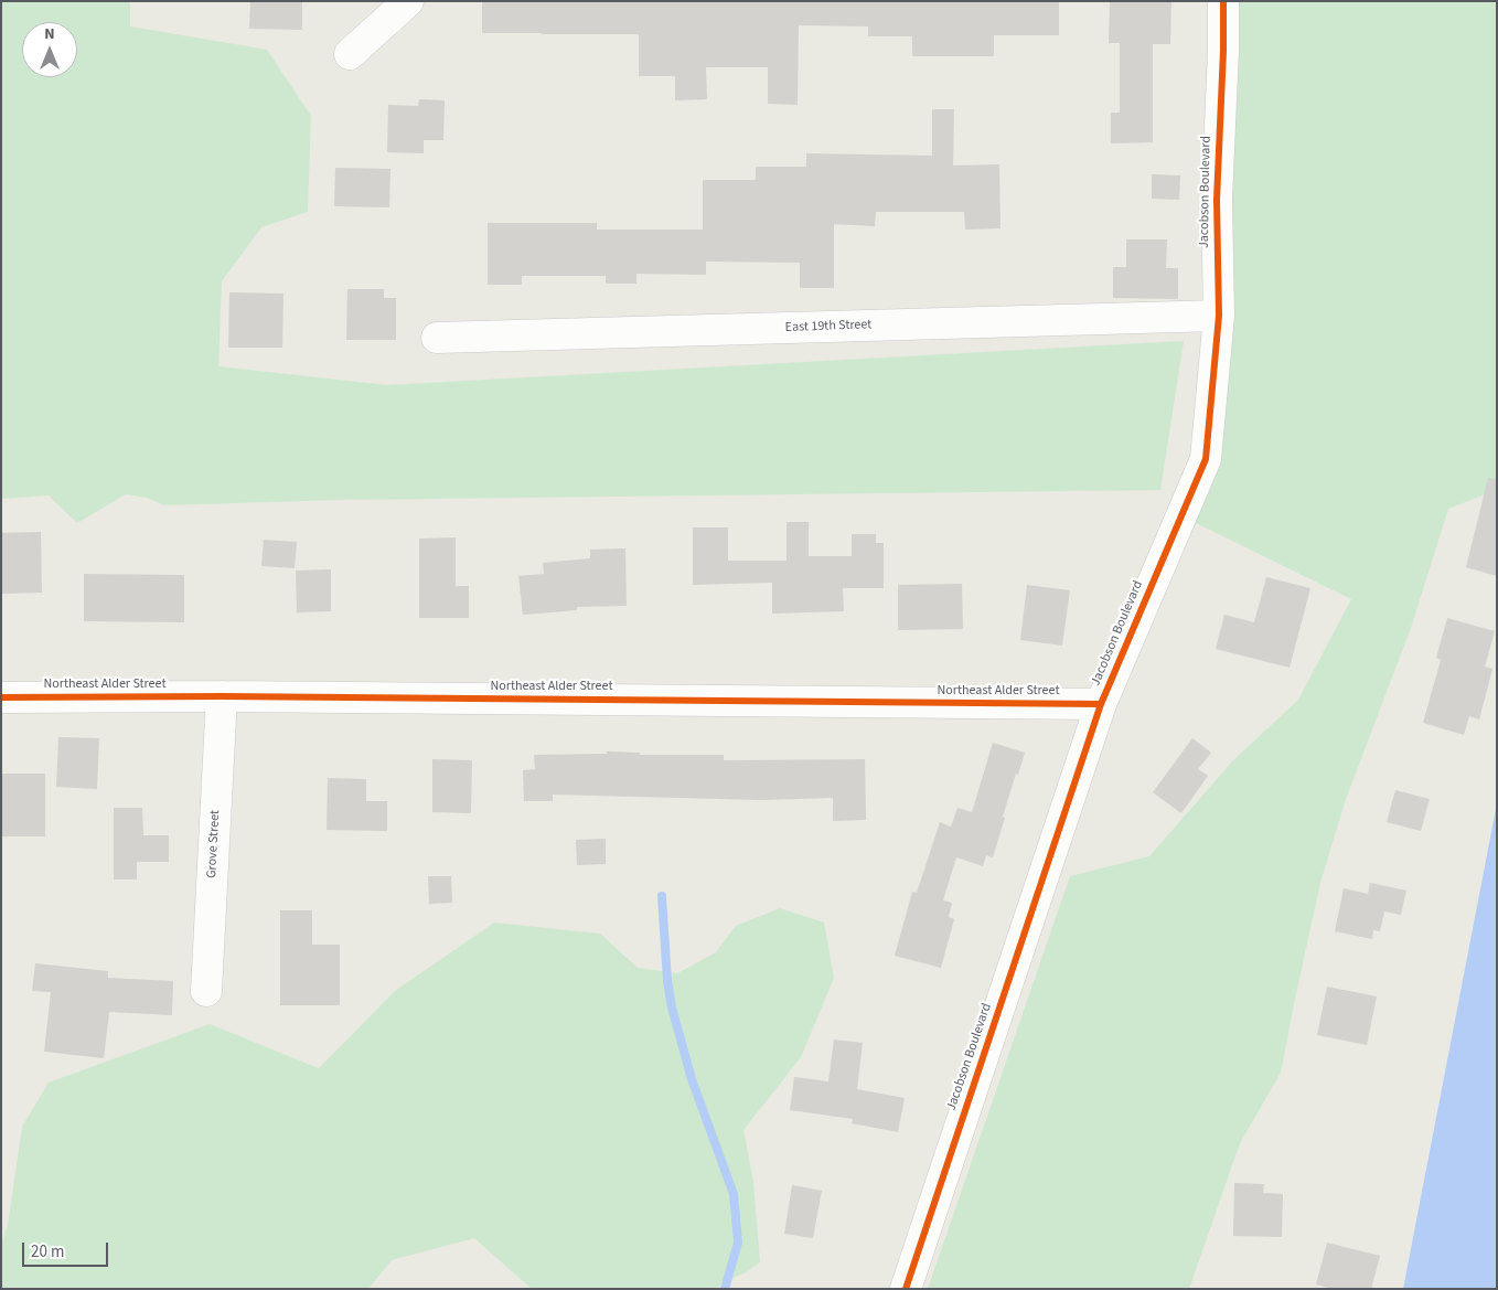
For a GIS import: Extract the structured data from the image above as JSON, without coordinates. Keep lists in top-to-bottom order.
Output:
{
  "streets": {
    "street": [
      "Jacobson Boulevard",
      "East 19th Street",
      "Northeast Alder Street",
      "Grove Street"
    ]
  },
  "crossings": [
    ["Jacobson Boulevard", "East 19th Street"],
    ["Jacobson Boulevard", "Northeast Alder Street"],
    ["Northeast Alder Street", "Grove Street"]
  ],
  "scale_bar": "20 m",
  "north": "top"
}
